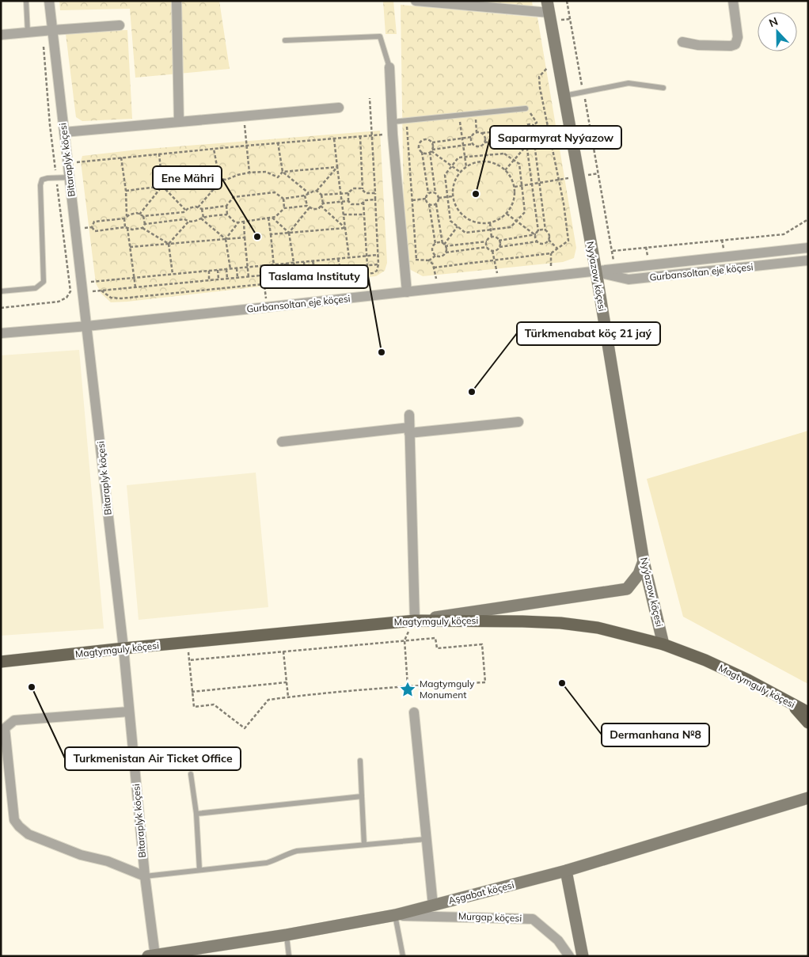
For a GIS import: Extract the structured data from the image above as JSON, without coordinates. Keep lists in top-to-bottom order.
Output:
{
  "streets": {
    "main road": ["Magtymguly köçesi"],
    "street": [
      "Bitaraplyk köçesi",
      "Gurbansoltan eje köçesi",
      "Nyýazow köçesi",
      "Aşgabat köçesi",
      "Murgap köçesi"
    ]
  },
  "crossings": [
    ["Bitaraplyk köçesi", "Gurbansoltan eje köçesi"],
    ["Bitaraplyk köçesi", "Magtymguly köçesi"],
    ["Bitaraplyk köçesi", "Aşgabat köçesi"],
    ["Gurbansoltan eje köçesi", "Nyýazow köçesi"],
    ["Nyýazow köçesi", "Magtymguly köçesi"],
    ["Aşgabat köçesi", "Murgap köçesi"]
  ],
  "places": {
    "other": [
      "Saparmyrat Nyýazow",
      "Ene Mähri",
      "Taslama Instituty",
      "Türkmenabat köç 21 jaý",
      "Dermanhana №8",
      "Turkmenistan Air Ticket Office"
    ],
    "place": ["Magtymguly Monument"]
  },
  "north": "top"
}
